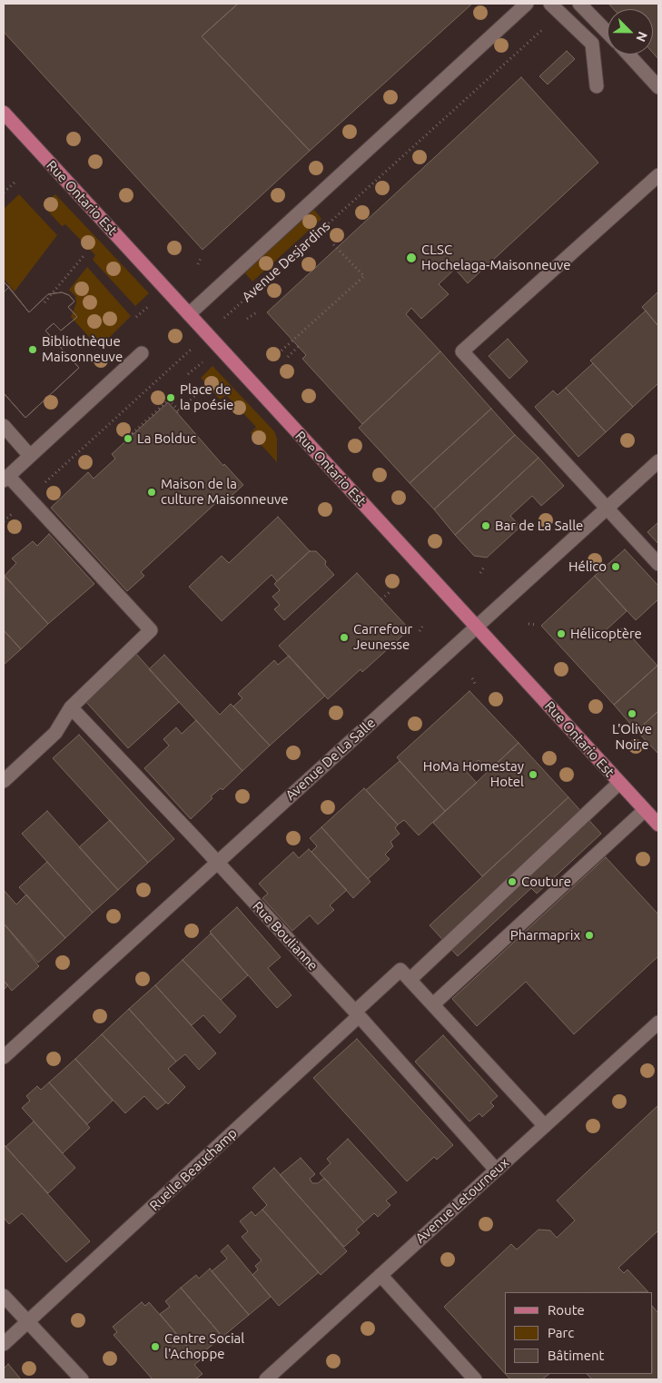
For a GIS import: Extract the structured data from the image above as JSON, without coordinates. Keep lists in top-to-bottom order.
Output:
{
  "streets": {
    "main road": ["Rue Ontario Est"],
    "street": [
      "Avenue Desjardins",
      "Avenue De La Salle",
      "Rue Boulianne",
      "Ruelle Beauchamp",
      "Avenue Letourneux"
    ]
  },
  "crossings": [
    ["Rue Ontario Est", "Avenue Desjardins"],
    ["Rue Ontario Est", "Avenue De La Salle"],
    ["Avenue De La Salle", "Rue Boulianne"],
    ["Rue Boulianne", "Ruelle Beauchamp"],
    ["Rue Boulianne", "Avenue Letourneux"]
  ],
  "places": [
    "CLSC Hochelaga-Maisonneuve",
    "Bibliothèque Maisonneuve",
    "Place de la poésie",
    "La Bolduc",
    "Maison de la culture Maisonneuve",
    "Bar de La Salle",
    "Hélico",
    "Hélicoptère",
    "Carrefour Jeunesse",
    "L'Olive Noire",
    "HoMa Homestay Hotel",
    "Couture",
    "Pharmaprix",
    "Centre Social l'Achoppe"
  ],
  "legend": ["Route", "Parc", "Bâtiment"],
  "north": "bottom right"
}
